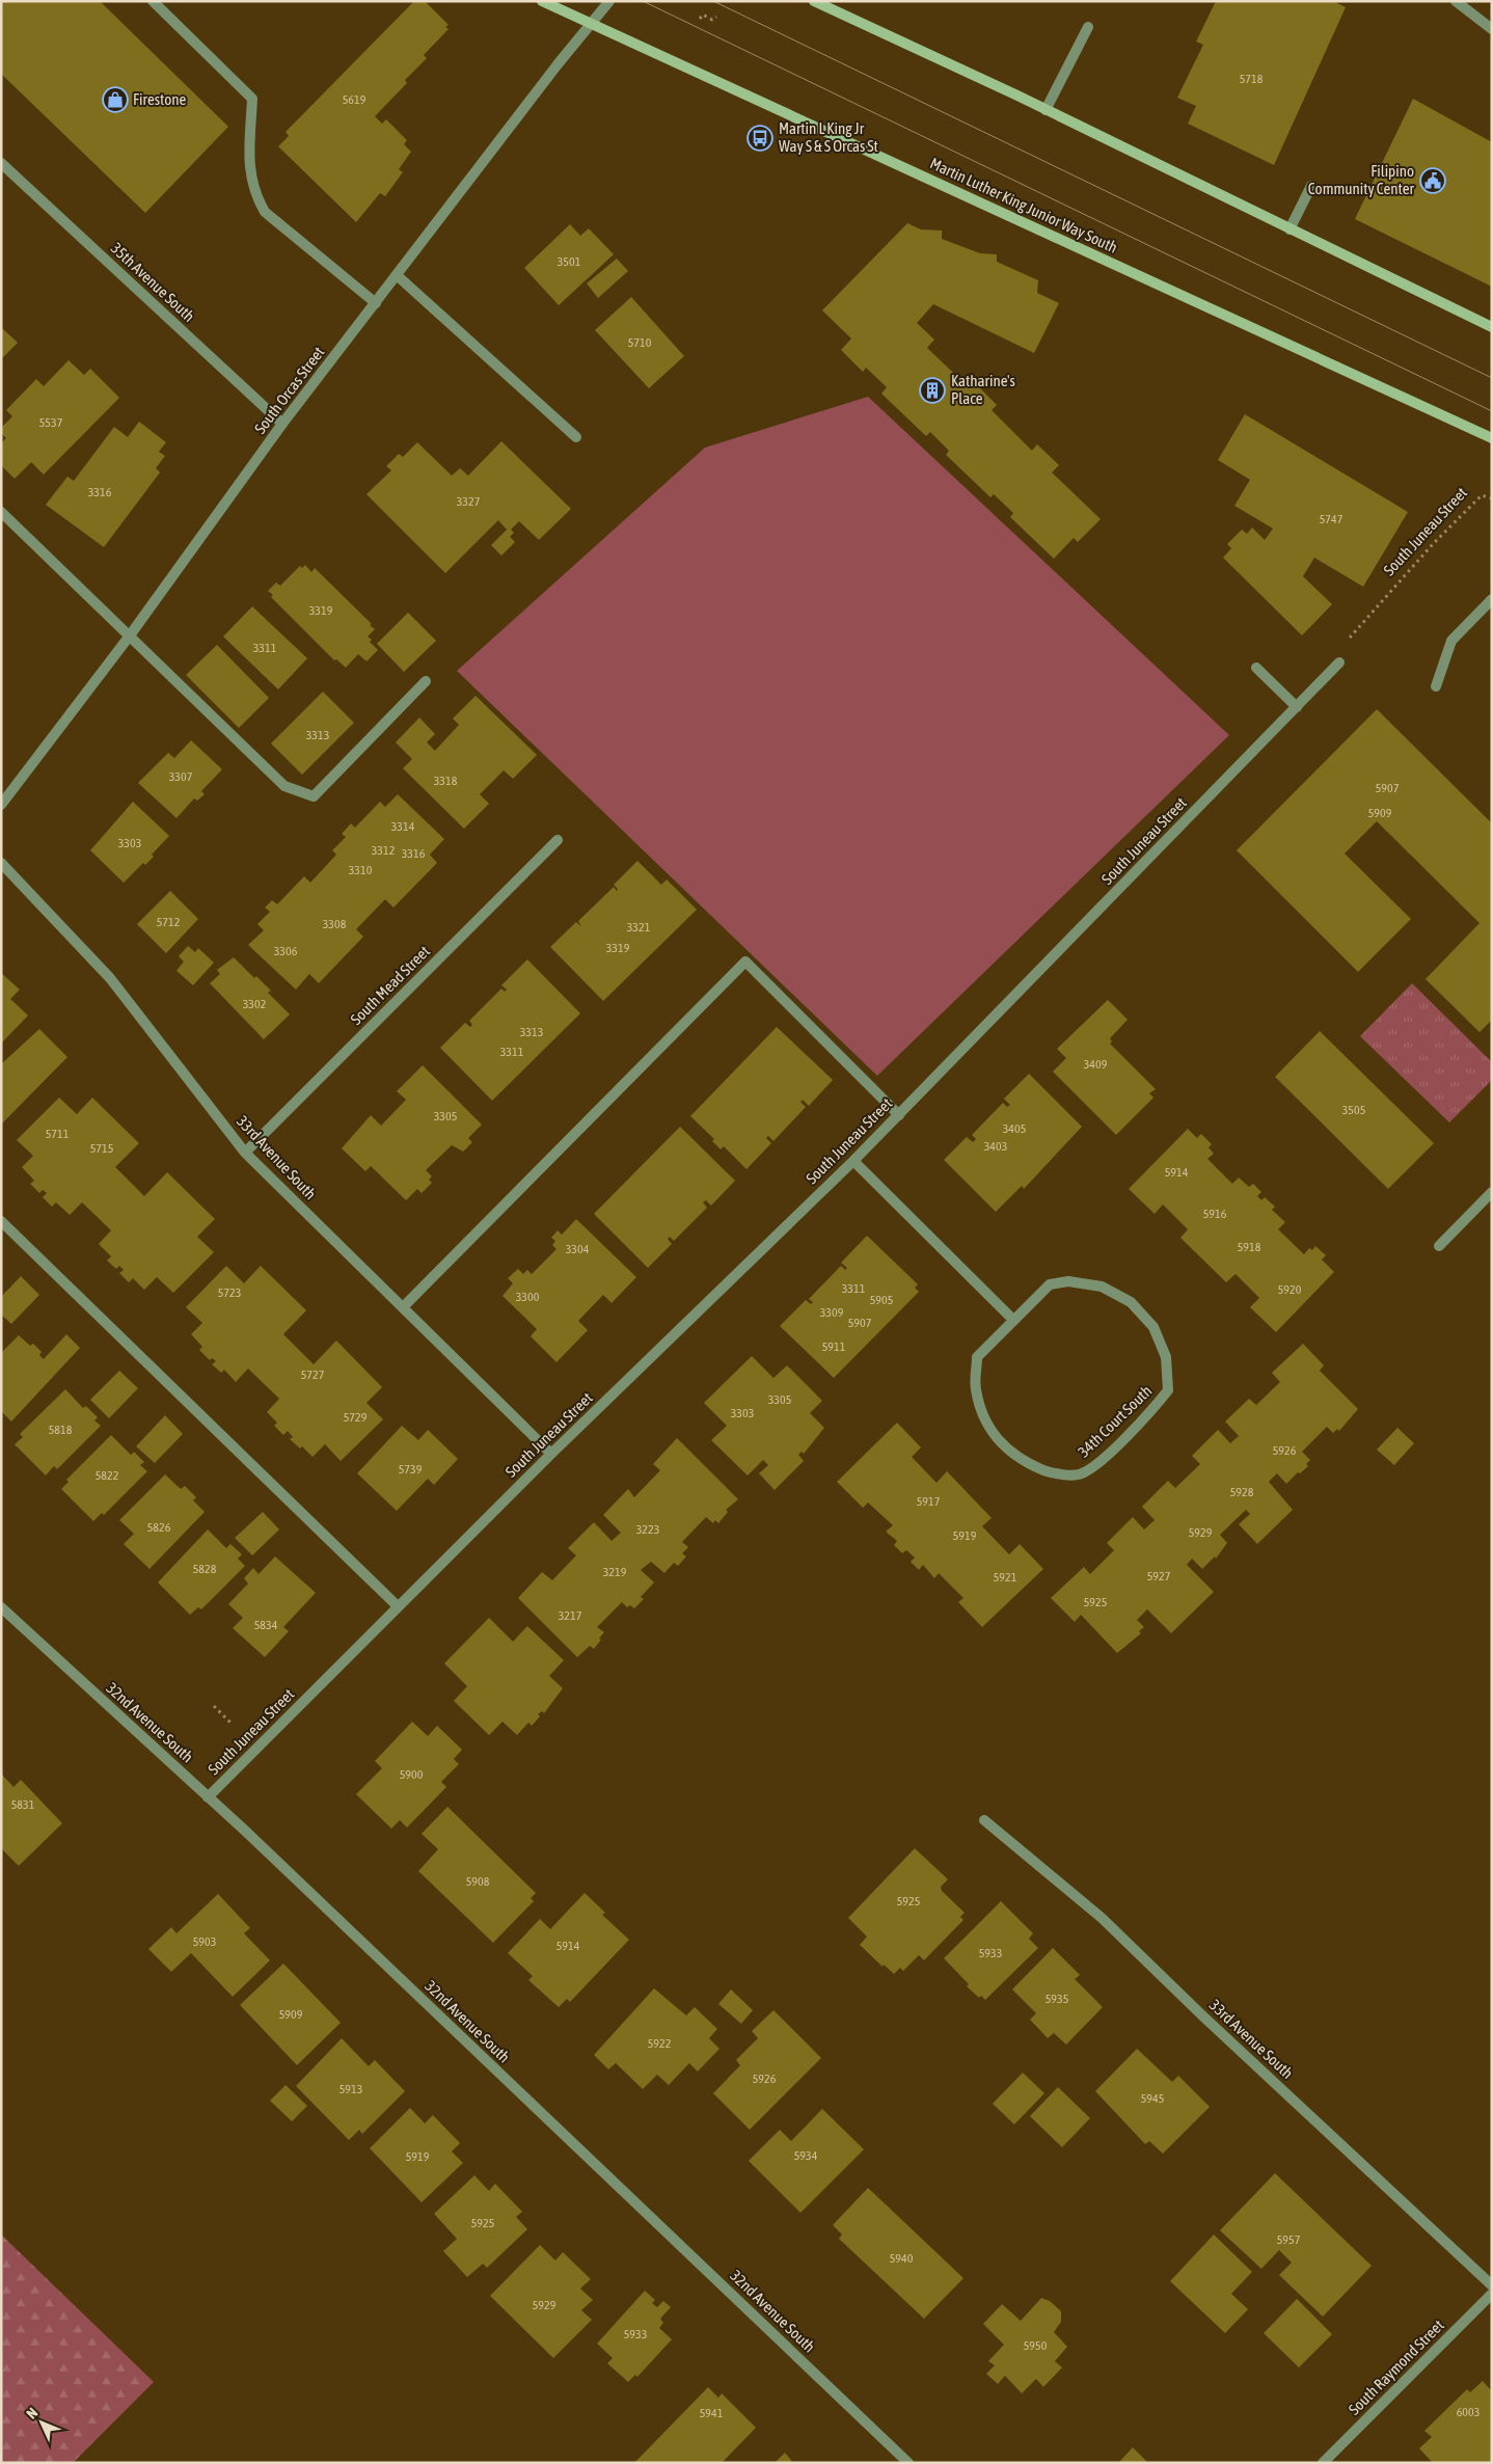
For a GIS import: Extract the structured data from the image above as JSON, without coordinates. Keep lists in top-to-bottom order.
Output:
{
  "streets": {
    "main road": ["Martin Luther King Junior Way South"],
    "street": [
      "35th Avenue South",
      "South Orcas Street",
      "South Juneau Street",
      "South Mead Street",
      "33rd Avenue South",
      "34th Court South",
      "32nd Avenue South",
      "South Raymond Street"
    ]
  },
  "crossings": [
    ["Martin Luther King Junior Way South", "South Orcas Street"],
    ["35th Avenue South", "South Orcas Street"],
    ["South Juneau Street", "33rd Avenue South"],
    ["South Juneau Street", "32nd Avenue South"],
    ["South Mead Street", "33rd Avenue South"]
  ],
  "places": {
    "shop": ["Firestone"],
    "bus stop": ["Martin L King Jr Way S & S Orcas St"],
    "public building": ["Filipino Community Center"],
    "building": ["Katharine's Place"]
  },
  "house_numbers": [
    "5718",
    "5619",
    "3501",
    "5710",
    "5537",
    "3316",
    "3327",
    "5747",
    "3319",
    "3311",
    "3313",
    "3307",
    "3318",
    "5907",
    "5909",
    "3314",
    "3303",
    "3312",
    "3316",
    "3310",
    "5712",
    "3308",
    "3321",
    "3319",
    "3306",
    "3302",
    "3313",
    "3311",
    "3409",
    "3505",
    "3305",
    "3405",
    "5711",
    "3403",
    "5715",
    "5914",
    "5916",
    "5918",
    "3304",
    "3311",
    "5920",
    "5723",
    "3300",
    "5905",
    "3309",
    "5907",
    "5911",
    "5727",
    "3305",
    "3303",
    "5729",
    "5818",
    "5926",
    "5739",
    "5822",
    "5928",
    "5917",
    "5826",
    "3223",
    "5929",
    "5919",
    "5828",
    "3219",
    "5927",
    "5921",
    "5925",
    "3217",
    "5834",
    "5900",
    "5831",
    "5908",
    "5925",
    "5903",
    "5914",
    "5933",
    "5935",
    "5909",
    "5922",
    "5926",
    "5913",
    "5945",
    "5934",
    "5919",
    "5925",
    "5957",
    "5940",
    "5929",
    "5933",
    "5950",
    "6003",
    "5941"
  ],
  "north": "top left"
}
